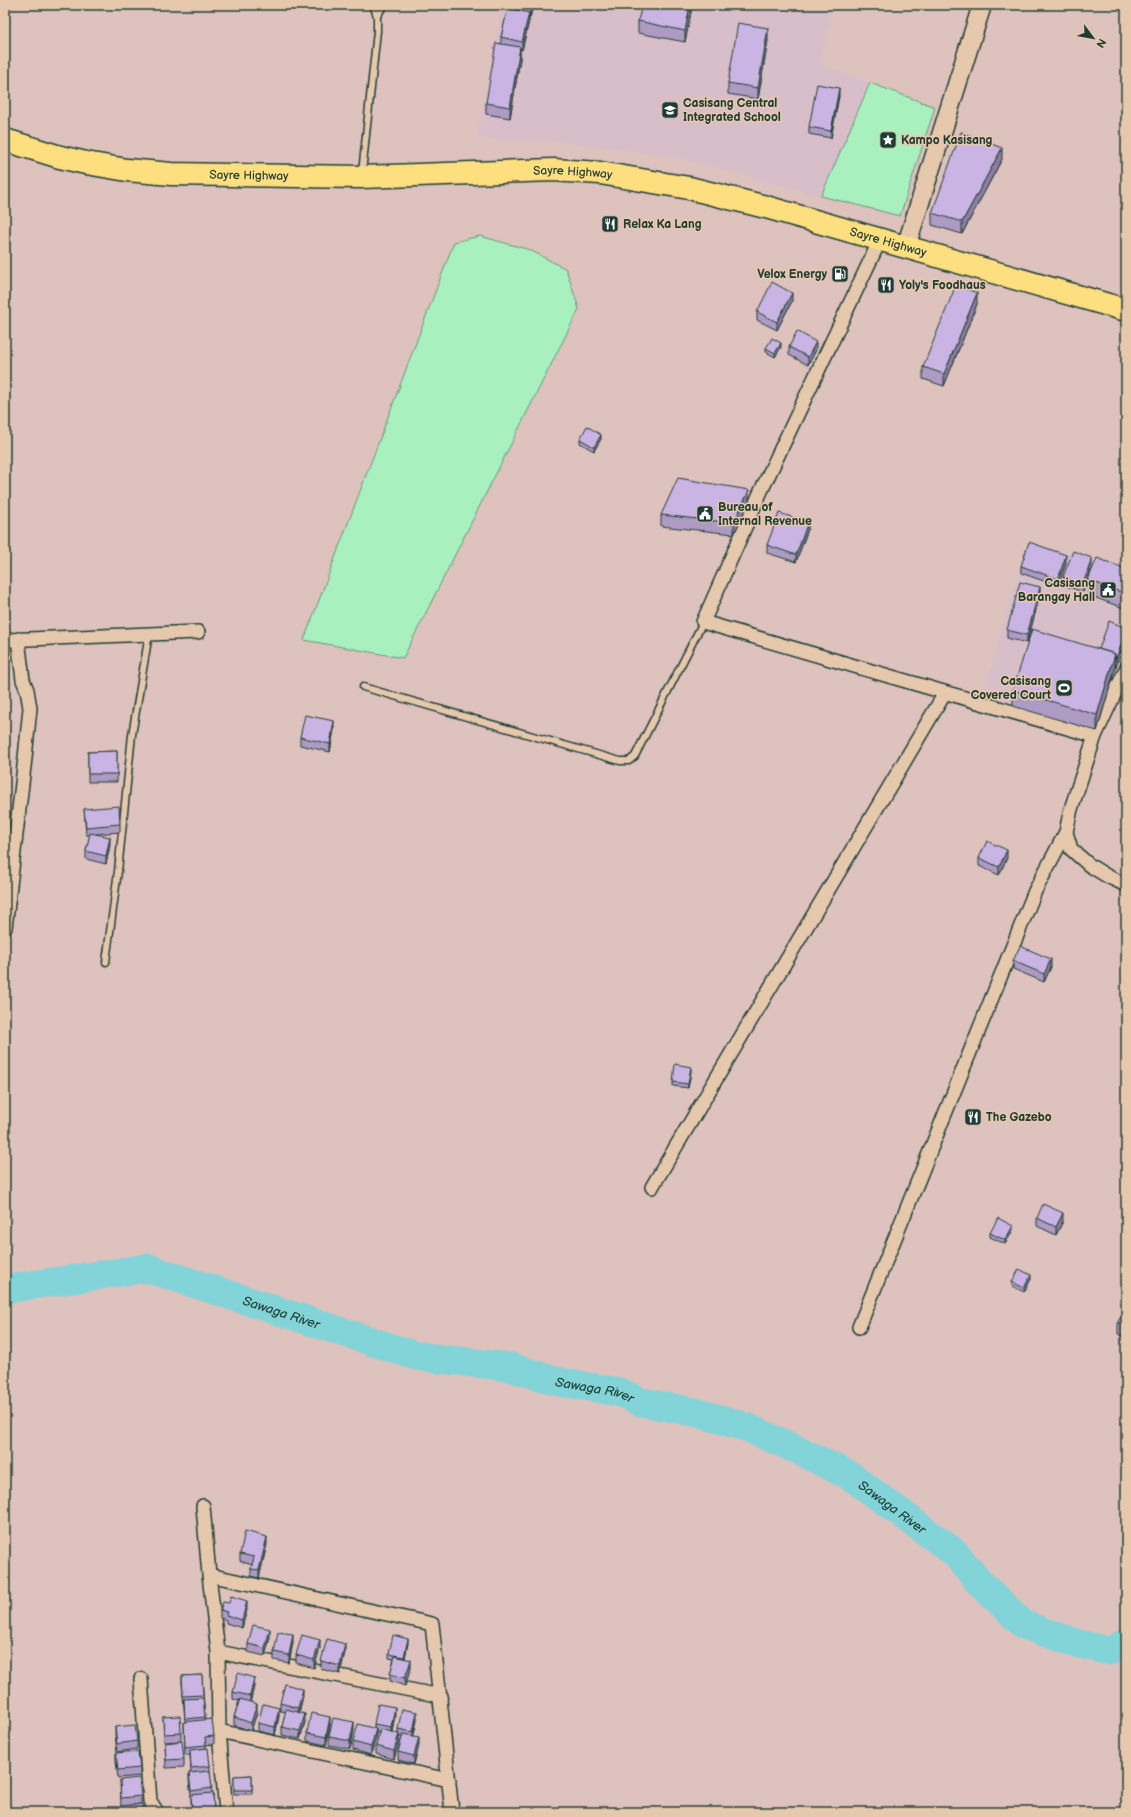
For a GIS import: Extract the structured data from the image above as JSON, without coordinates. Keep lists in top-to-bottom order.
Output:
{
  "streets": {
    "highway": ["Sayre Highway"]
  },
  "water": ["Sawaga River"],
  "places": {
    "school or university": ["Casisang Central Integrated School"],
    "place": ["Kampo Kasisang"],
    "restaurant": ["Relax Ka Lang", "Yoly's Foodhaus", "The Gazebo"],
    "fuel station": ["Velox Energy"],
    "public building": ["Bureau of Internal Revenue", "Casisang Barangay Hall"],
    "sports": ["Casisang Covered Court"]
  },
  "north": "bottom right"
}
